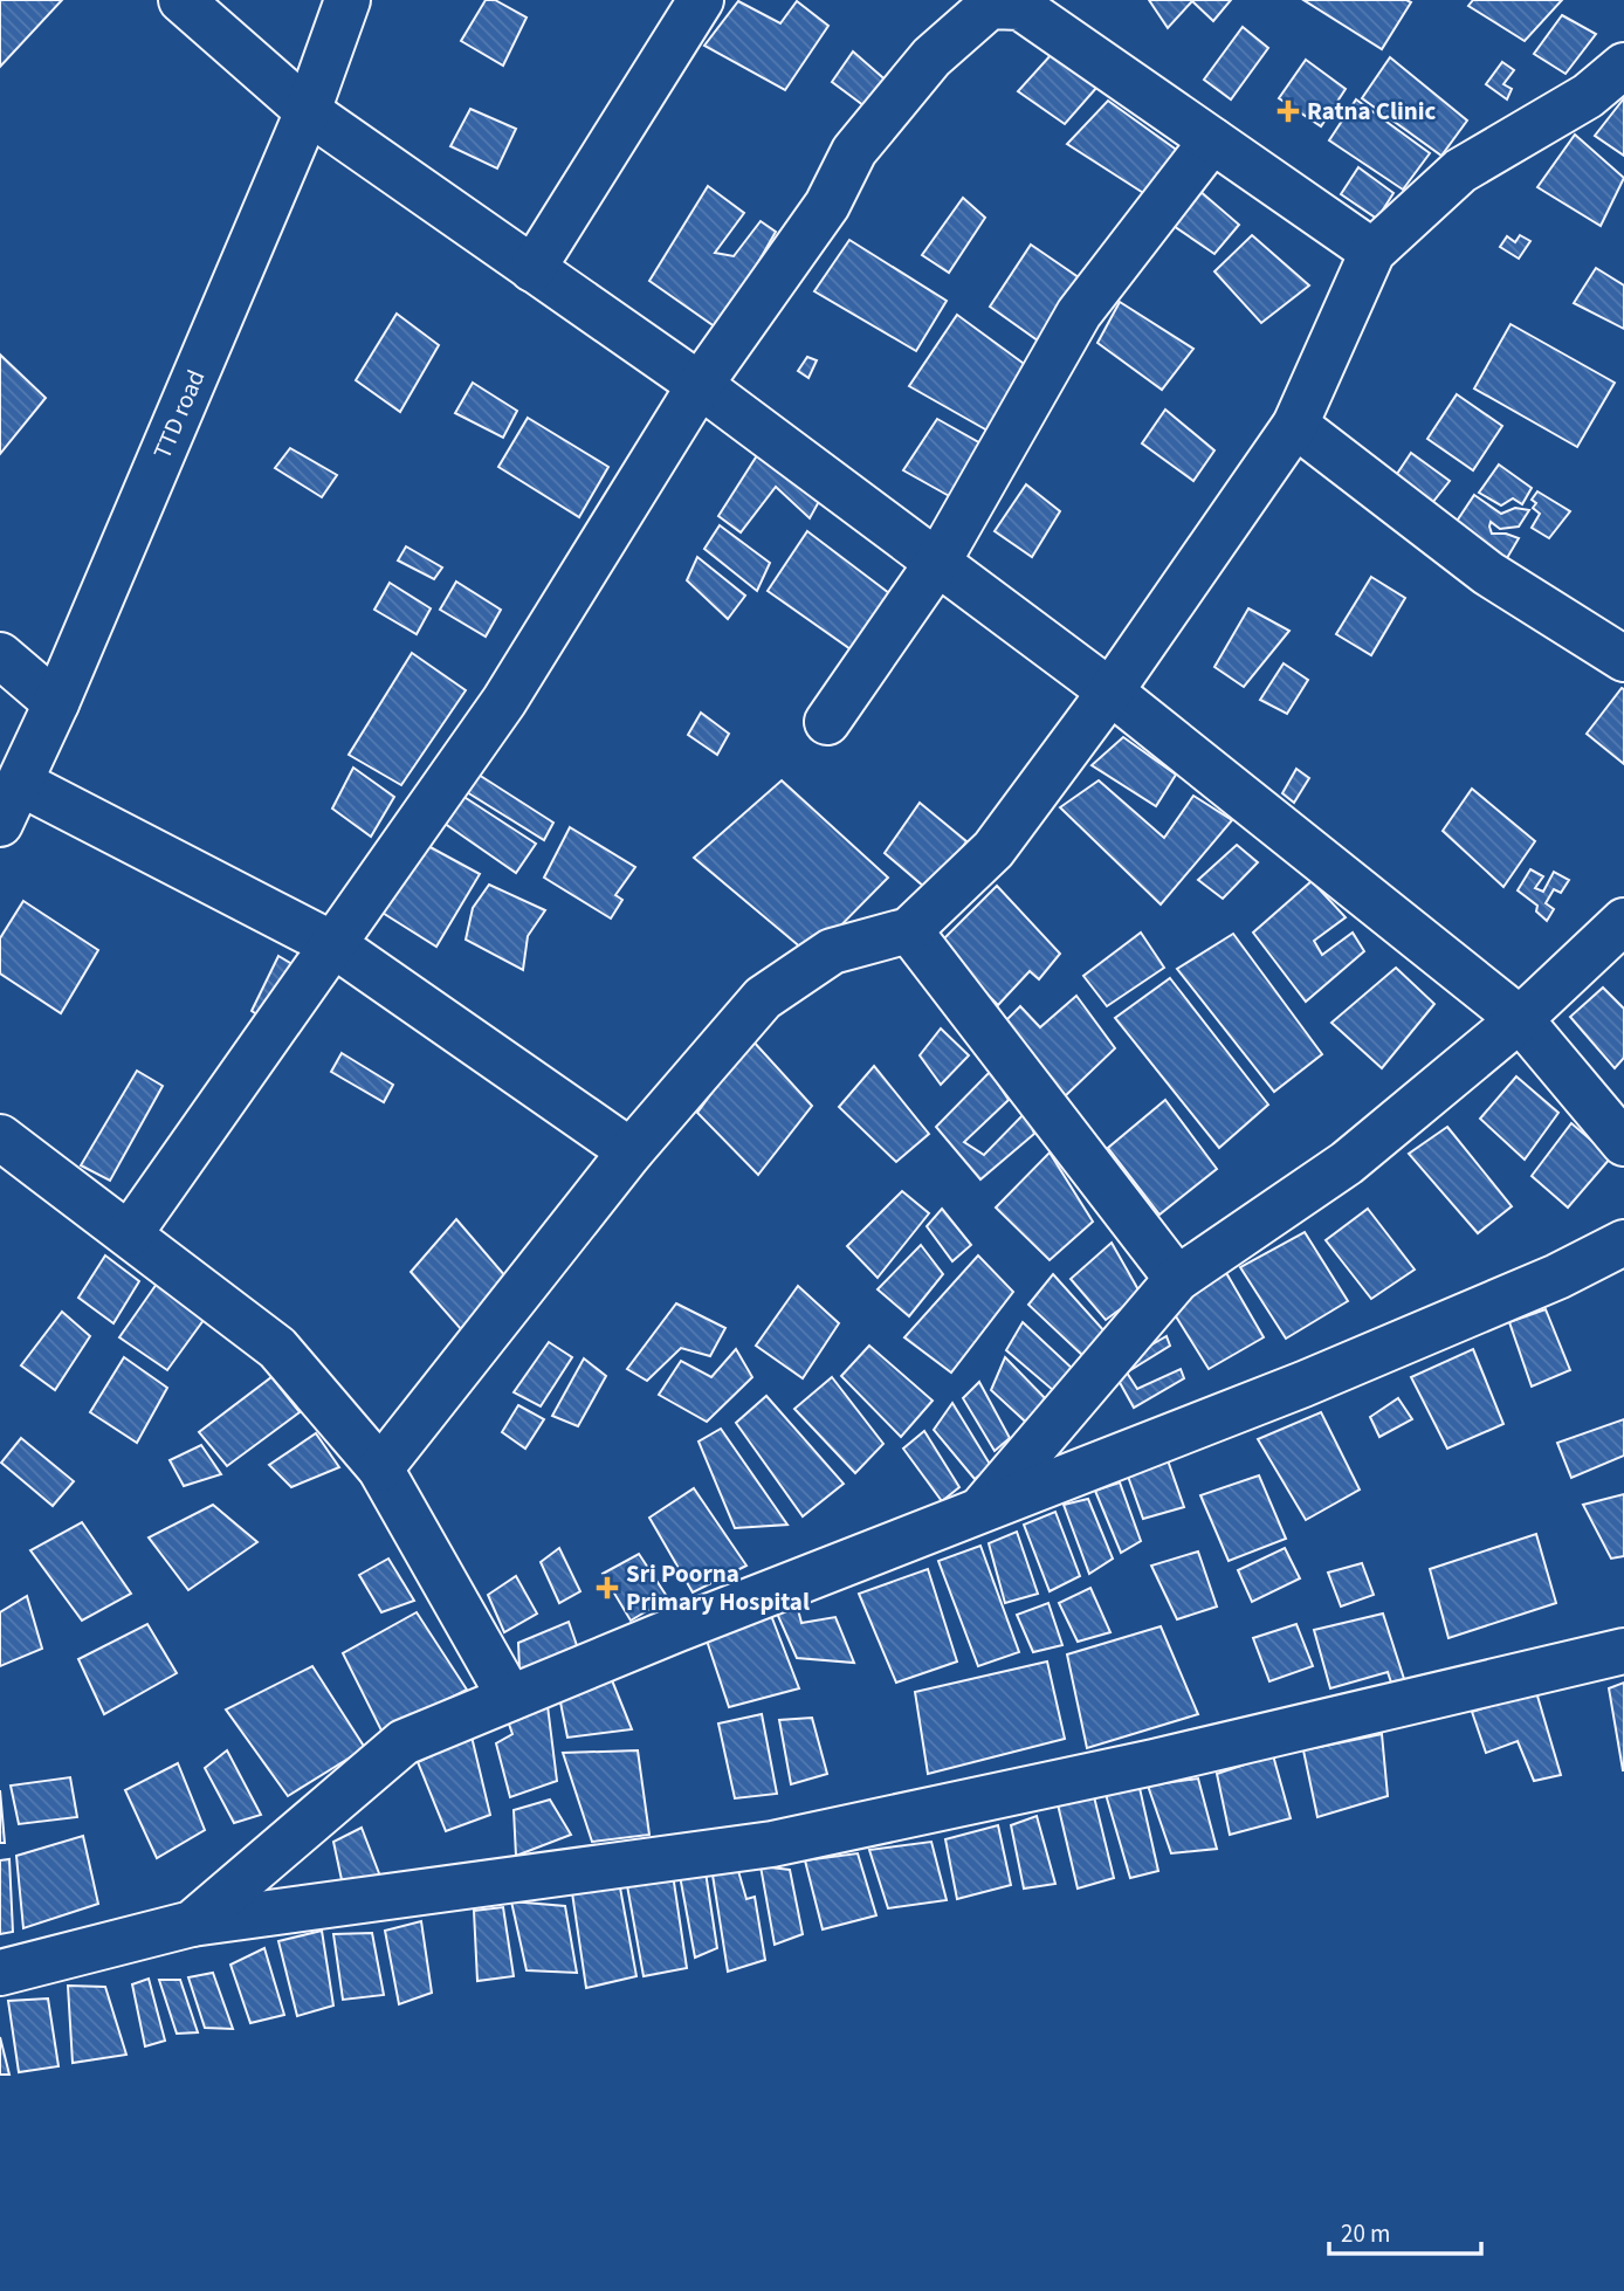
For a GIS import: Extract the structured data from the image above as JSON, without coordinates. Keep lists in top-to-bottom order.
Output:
{
  "streets": {
    "street": ["TTD road"]
  },
  "places": {
    "health": ["Ratna Clinic", "Sri Poorna Primary Hospital"]
  },
  "scale_bar": "20 m"
}
